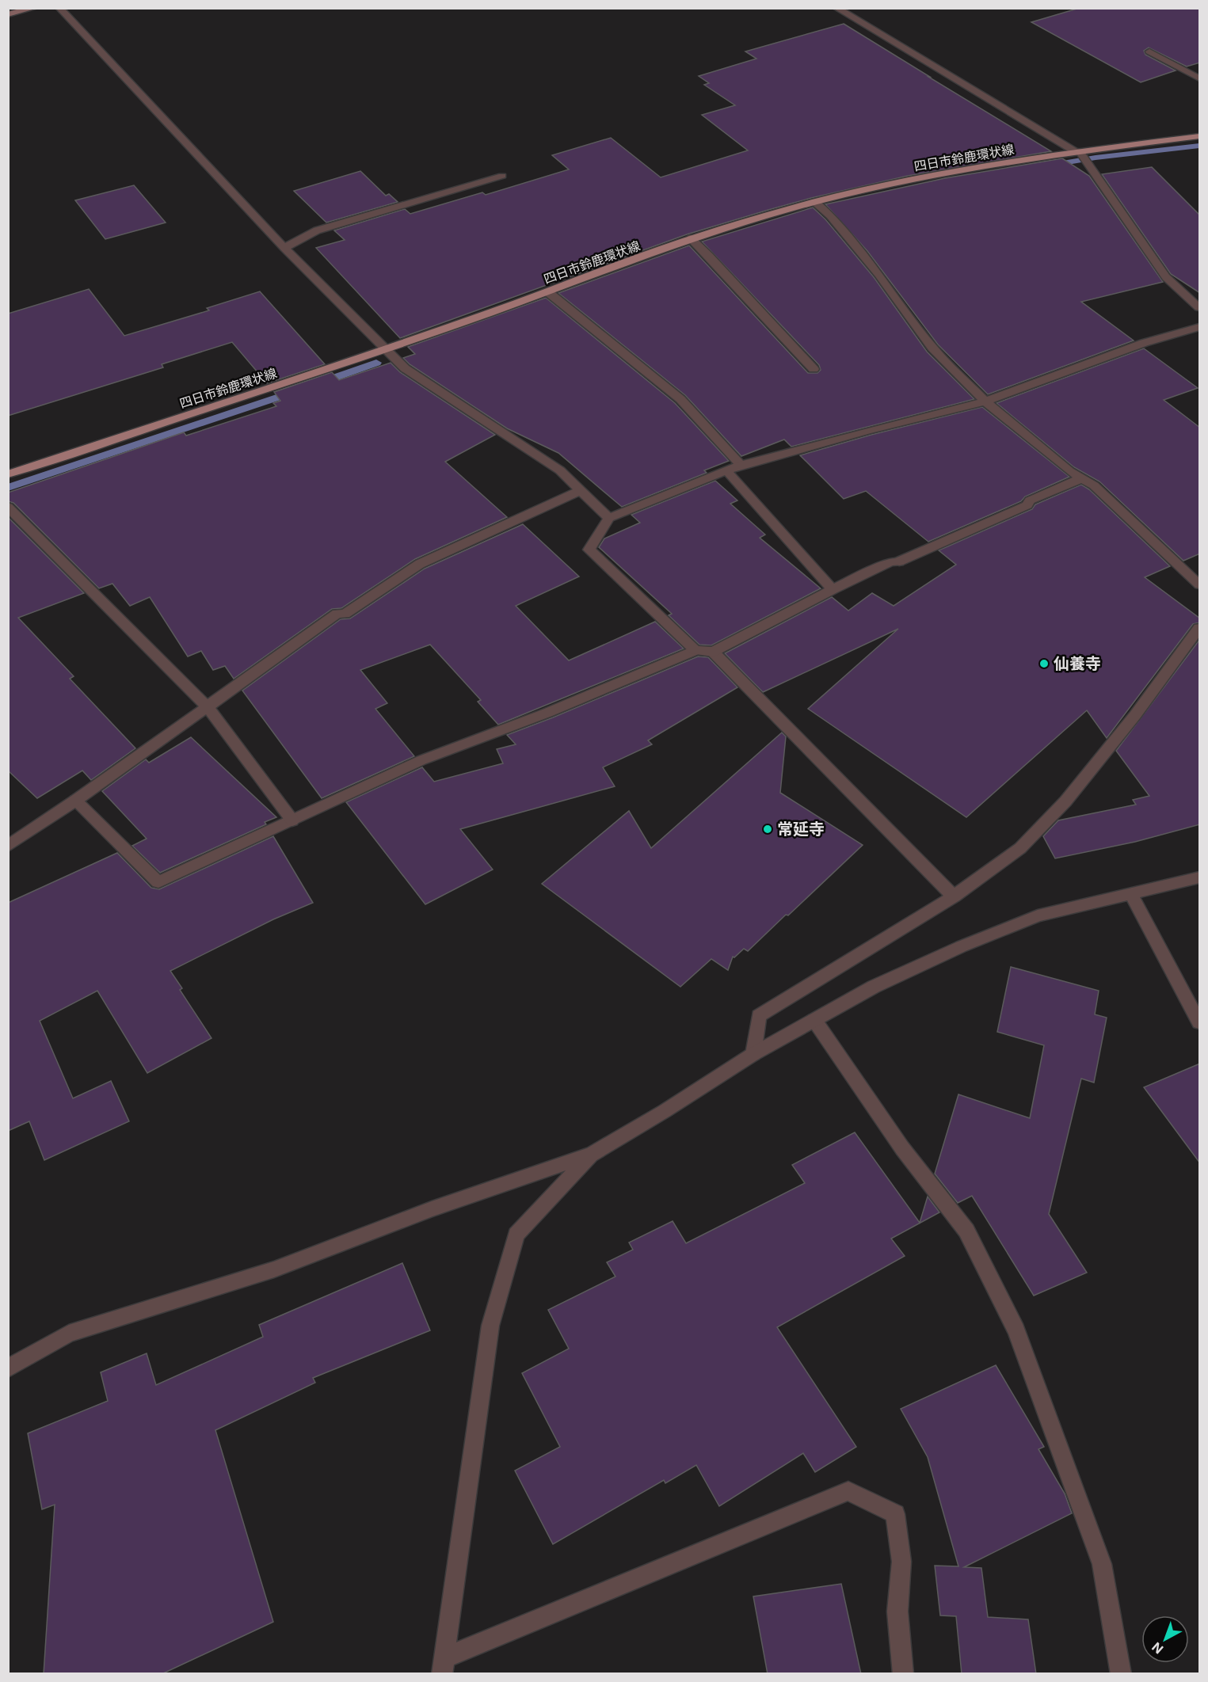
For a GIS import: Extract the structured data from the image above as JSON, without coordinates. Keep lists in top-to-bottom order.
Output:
{
  "streets": {
    "main road": ["四日市鈴鹿環状線"]
  },
  "places": ["仙養寺", "常延寺"],
  "north": "bottom left"
}
